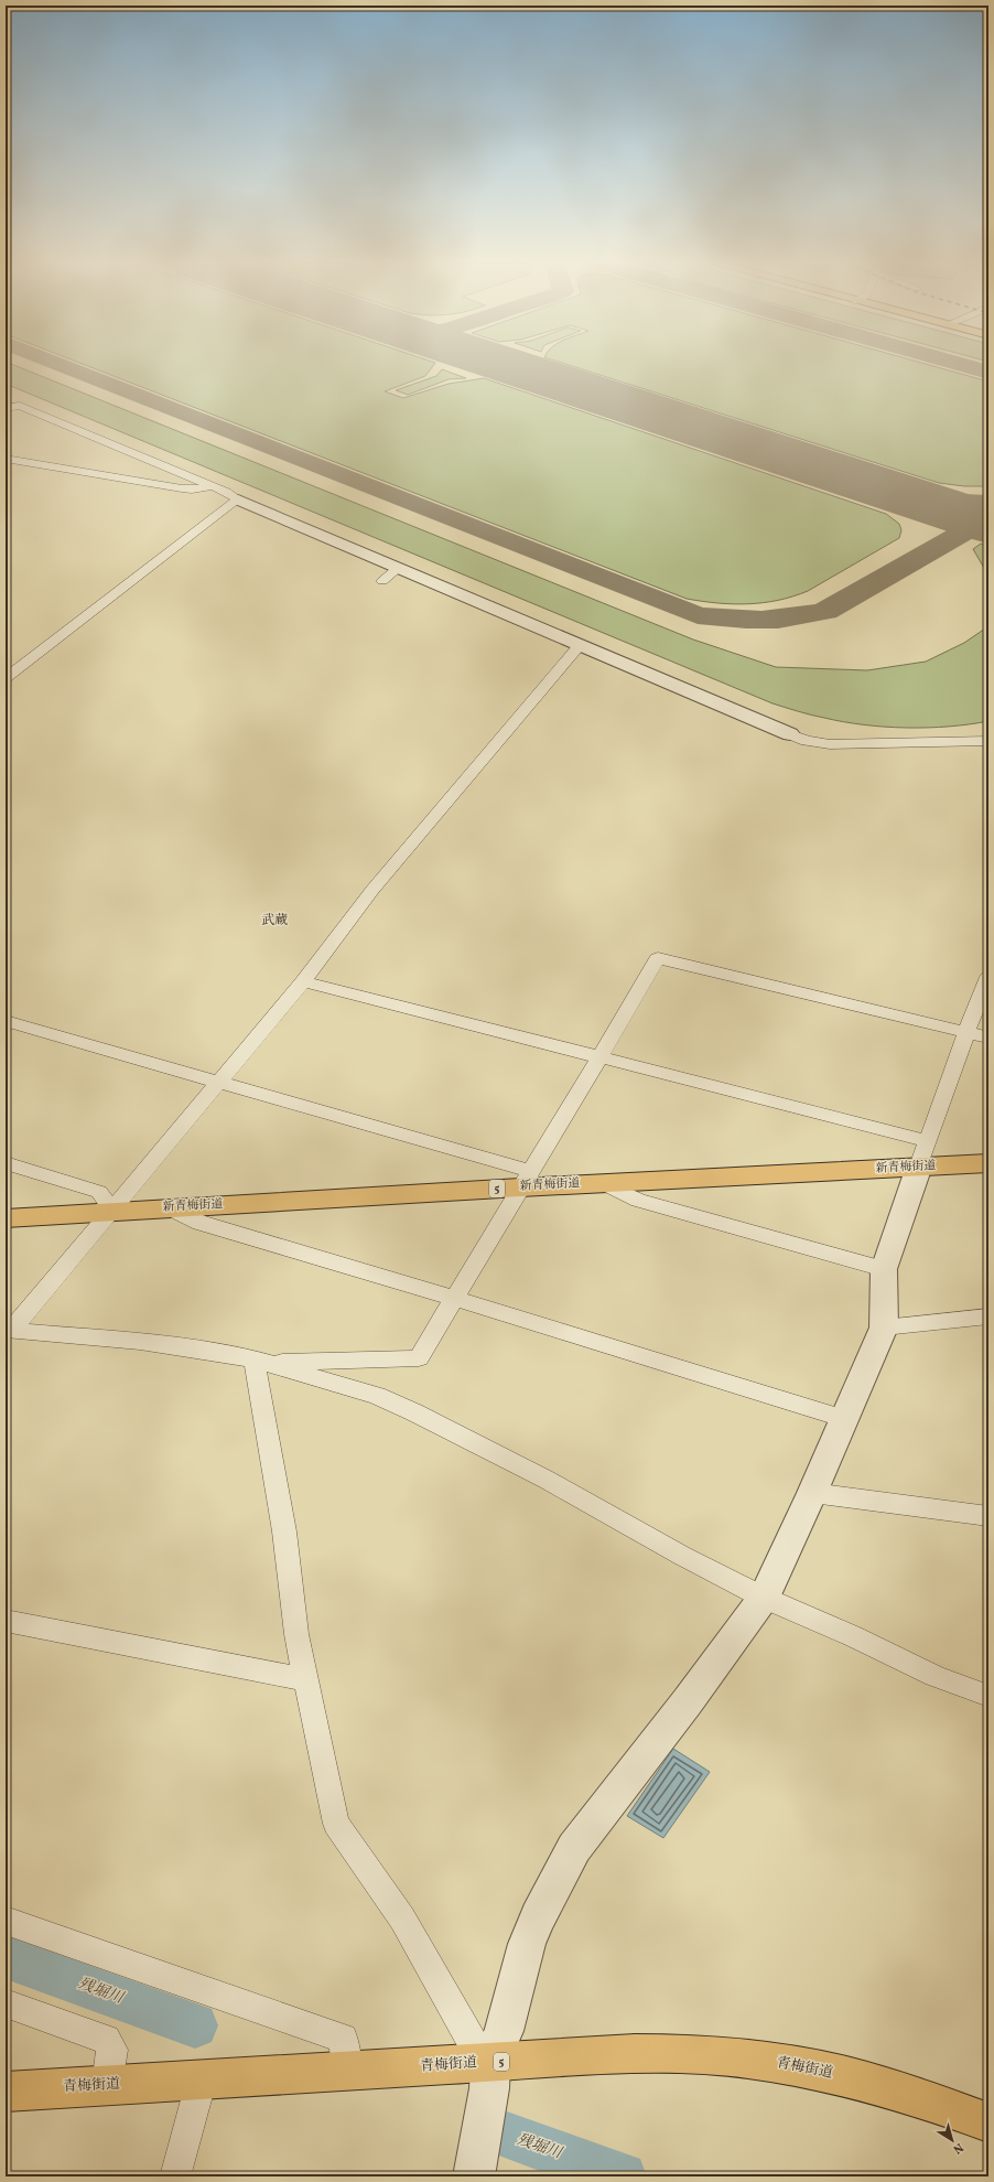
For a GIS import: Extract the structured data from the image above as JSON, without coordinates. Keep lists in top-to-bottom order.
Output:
{
  "streets": {
    "main road": ["新青梅街道", "5", "青梅街道"]
  },
  "districts": ["武蔵"],
  "water": ["残堀川"],
  "north": "bottom right"
}
